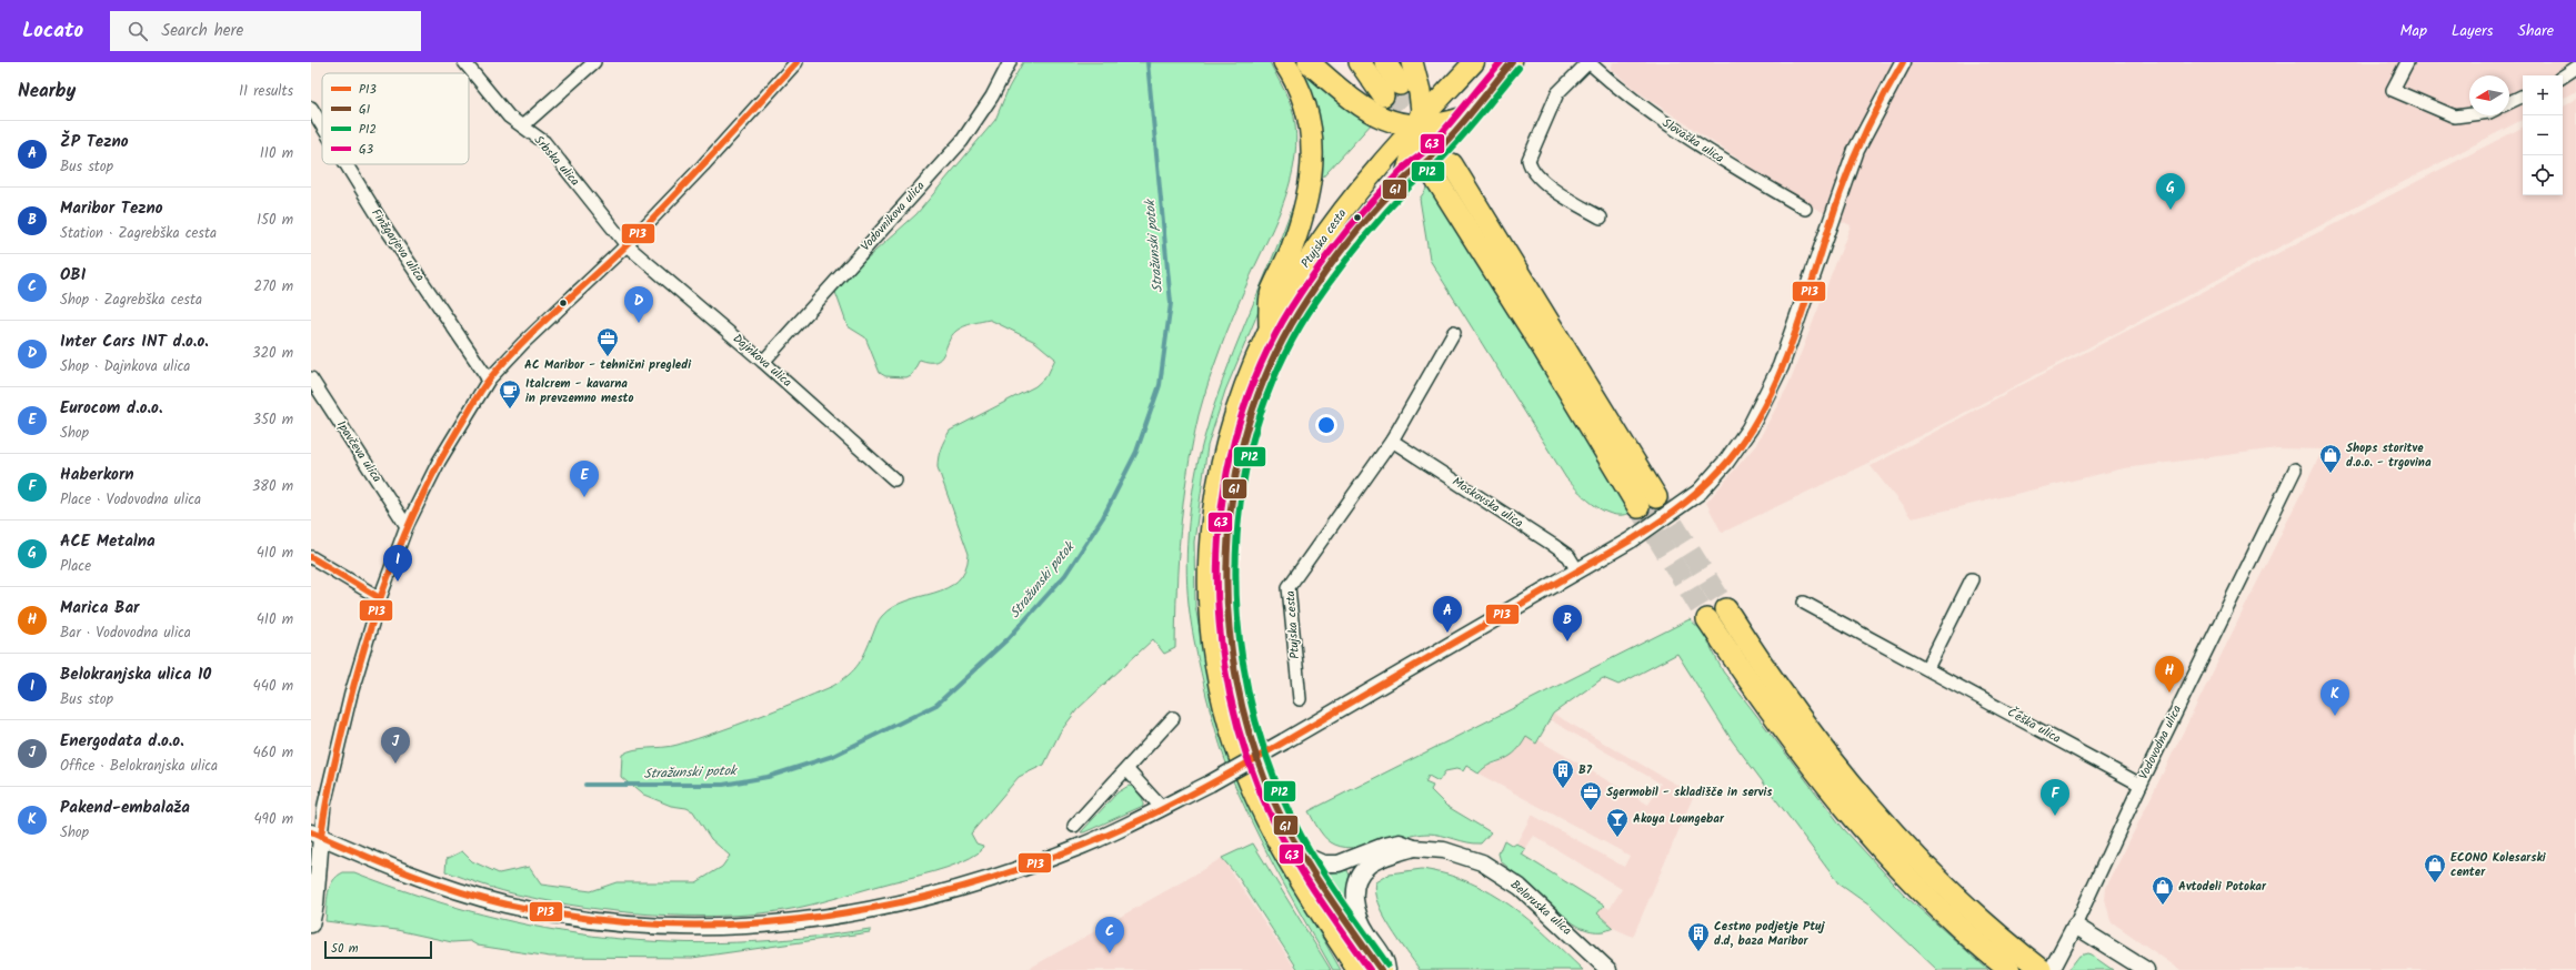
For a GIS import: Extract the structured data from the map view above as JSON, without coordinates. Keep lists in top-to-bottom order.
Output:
{
  "streets": {
    "main road": ["Ptujska cesta"],
    "street": [
      "Slovaška ulica",
      "Srbska ulica",
      "Vodovnikova ulica",
      "Finžgarjeva ulica",
      "Dajnkova ulica",
      "Ipavčeva ulica",
      "Moskovska ulica",
      "Češka ulica",
      "Vodovodna ulica",
      "Beloruska ulica"
    ]
  },
  "crossings": [
    ["Srbska ulica", "Dajnkova ulica"],
    ["Vodovnikova ulica", "Dajnkova ulica"],
    ["Ptujska cesta", "Moskovska ulica"],
    ["Češka ulica", "Vodovodna ulica"]
  ],
  "water": ["Stražunski potok"],
  "places": {
    "office": ["AC Maribor - tehnični pregledi", "Sgermobil - skladišče in servis"],
    "cafe": ["Italcrem - kavarna in prevzemno mesto"],
    "shop": ["Shops storitve d.o.o. - trgovina", "ECONO Kolesarski center", "Avtodeli Potokar"],
    "building": ["B7", "Cestno podjetje Ptuj d.d, baza Maribor"],
    "bar": ["Akoya Loungebar"]
  },
  "lines": [
    "transit line P13",
    "transit line G1",
    "transit line G3",
    "transit line P12"
  ],
  "legend": [
    "P13",
    "G1",
    "P12",
    "G3"
  ],
  "scale_bar": "50 m",
  "north": "left",
  "page": {
    "header": "Locato",
    "search": "Search here",
    "nav": ["Map", "Layers", "Share"],
    "heading": ["Nearby", "11 results"],
    "map_buttons": ["+", "−"],
    "list": [
      {
        "mark": "A",
        "name": "ŽP Tezno",
        "note": "Bus stop",
        "value": "110 m"
      },
      {
        "mark": "B",
        "name": "Maribor Tezno",
        "note": "Station · Zagrebška cesta",
        "value": "150 m"
      },
      {
        "mark": "C",
        "name": "OBI",
        "note": "Shop · Zagrebška cesta",
        "value": "270 m"
      },
      {
        "mark": "D",
        "name": "Inter Cars INT d.o.o.",
        "note": "Shop · Dajnkova ulica",
        "value": "320 m"
      },
      {
        "mark": "E",
        "name": "Eurocom d.o.o.",
        "note": "Shop",
        "value": "350 m"
      },
      {
        "mark": "F",
        "name": "Haberkorn",
        "note": "Place · Vodovodna ulica",
        "value": "380 m"
      },
      {
        "mark": "G",
        "name": "ACE Metalna",
        "note": "Place",
        "value": "410 m"
      },
      {
        "mark": "H",
        "name": "Marica Bar",
        "note": "Bar · Vodovodna ulica",
        "value": "410 m"
      },
      {
        "mark": "I",
        "name": "Belokranjska ulica 10",
        "note": "Bus stop",
        "value": "440 m"
      },
      {
        "mark": "J",
        "name": "Energodata d.o.o.",
        "note": "Office · Belokranjska ulica",
        "value": "460 m"
      },
      {
        "mark": "K",
        "name": "Pakend-embalaža",
        "note": "Shop",
        "value": "490 m"
      }
    ],
    "pins": [
      "G",
      "D",
      "E",
      "I",
      "A",
      "B",
      "H",
      "K",
      "J",
      "F",
      "C"
    ],
    "scale": "50 m"
  }
}
